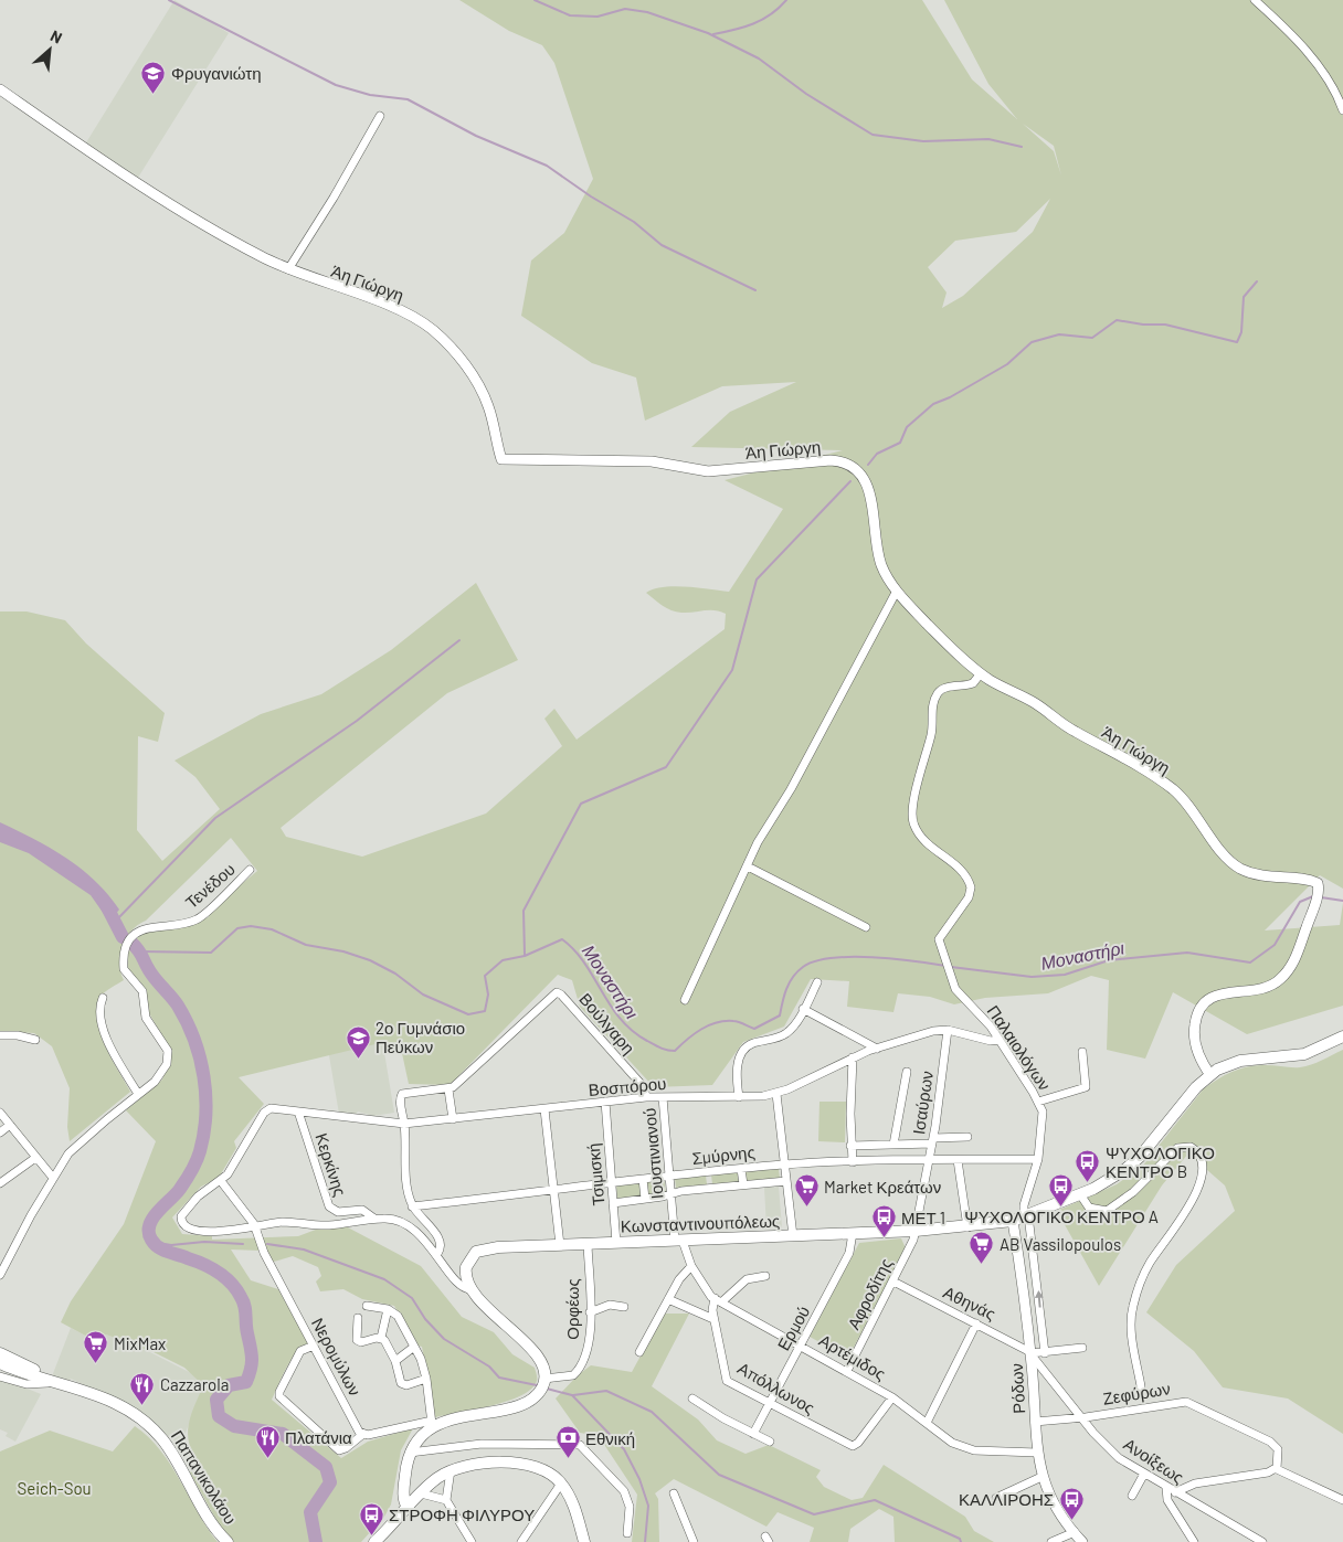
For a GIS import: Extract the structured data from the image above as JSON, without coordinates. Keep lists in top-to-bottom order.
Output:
{
  "streets": {
    "main road": ["Κωνσταντινουπόλεως", "Παπανικολάου"],
    "street": [
      "Άη Γιώργη",
      "Τενέδου",
      "Βούλγαρη",
      "Παλαιολόγων",
      "Βοσπόρου",
      "Ισαύρων",
      "Ιουστινιανού",
      "Σμύρνης",
      "Κερκίνης",
      "Τσιμισκή",
      "Αφροδίτης",
      "Αθηνάς",
      "Ορφέως",
      "Ερμού",
      "Νερομύλων",
      "Αρτέμιδος",
      "Απόλλωνος",
      "Ρόδων",
      "Ζεφύρων",
      "Ανοίξεως"
    ]
  },
  "crossings": [
    ["Άη Γιώργη", "Παλαιολόγων"],
    ["Άη Γιώργη", "Κωνσταντινουπόλεως"],
    ["Βούλγαρη", "Βοσπόρου"],
    ["Παλαιολόγων", "Σμύρνης"],
    ["Παλαιολόγων", "Κωνσταντινουπόλεως"],
    ["Παλαιολόγων", "Ρόδων"],
    ["Βοσπόρου", "Ισαύρων"],
    ["Βοσπόρου", "Ιουστινιανού"],
    ["Βοσπόρου", "Κερκίνης"],
    ["Βοσπόρου", "Τσιμισκή"],
    ["Βοσπόρου", "Νερομύλων"],
    ["Ισαύρων", "Σμύρνης"],
    ["Ισαύρων", "Κωνσταντινουπόλεως"],
    ["Ισαύρων", "Αφροδίτης"],
    ["Ιουστινιανού", "Σμύρνης"],
    ["Ιουστινιανού", "Κωνσταντινουπόλεως"],
    ["Ιουστινιανού", "Αρτέμιδος"],
    ["Σμύρνης", "Τσιμισκή"],
    ["Τσιμισκή", "Κωνσταντινουπόλεως"],
    ["Κωνσταντινουπόλεως", "Αφροδίτης"],
    ["Κωνσταντινουπόλεως", "Ορφέως"],
    ["Κωνσταντινουπόλεως", "Ερμού"],
    ["Κωνσταντινουπόλεως", "Αρτέμιδος"],
    ["Κωνσταντινουπόλεως", "Ρόδων"],
    ["Αφροδίτης", "Αθηνάς"],
    ["Αφροδίτης", "Αρτέμιδος"],
    ["Αθηνάς", "Ρόδων"],
    ["Αθηνάς", "Ανοίξεως"],
    ["Ερμού", "Αρτέμιδος"],
    ["Ερμού", "Απόλλωνος"],
    ["Αρτέμιδος", "Απόλλωνος"],
    ["Αρτέμιδος", "Ρόδων"],
    ["Ρόδων", "Ζεφύρων"],
    ["Ρόδων", "Ανοίξεως"],
    ["Ζεφύρων", "Ανοίξεως"]
  ],
  "water": ["Μοναστήρι"],
  "parks": ["Seich-Sou"],
  "places": {
    "school or university": ["Φρυγανιώτη", "2ο Γυμνάσιο Πεύκων"],
    "bus stop": [
      "ΨΥΧΟΛΟΓΙΚΟ ΚΕΝΤΡΟ B",
      "ΨΥΧΟΛΟΓΙΚΟ ΚΕΝΤΡΟ A",
      "ΜΕΤ 1",
      "ΚΑΛΛΙΡΟΗΣ",
      "ΣΤΡΟΦΗ ΦΙΛΥΡΟΥ"
    ],
    "supermarket": ["Market Κρεάτων", "AB Vassilopoulos", "MixMax"],
    "restaurant": ["Cazzarola", "Πλατάνια"],
    "bank": ["Εθνική"]
  },
  "north": "top right"
}
